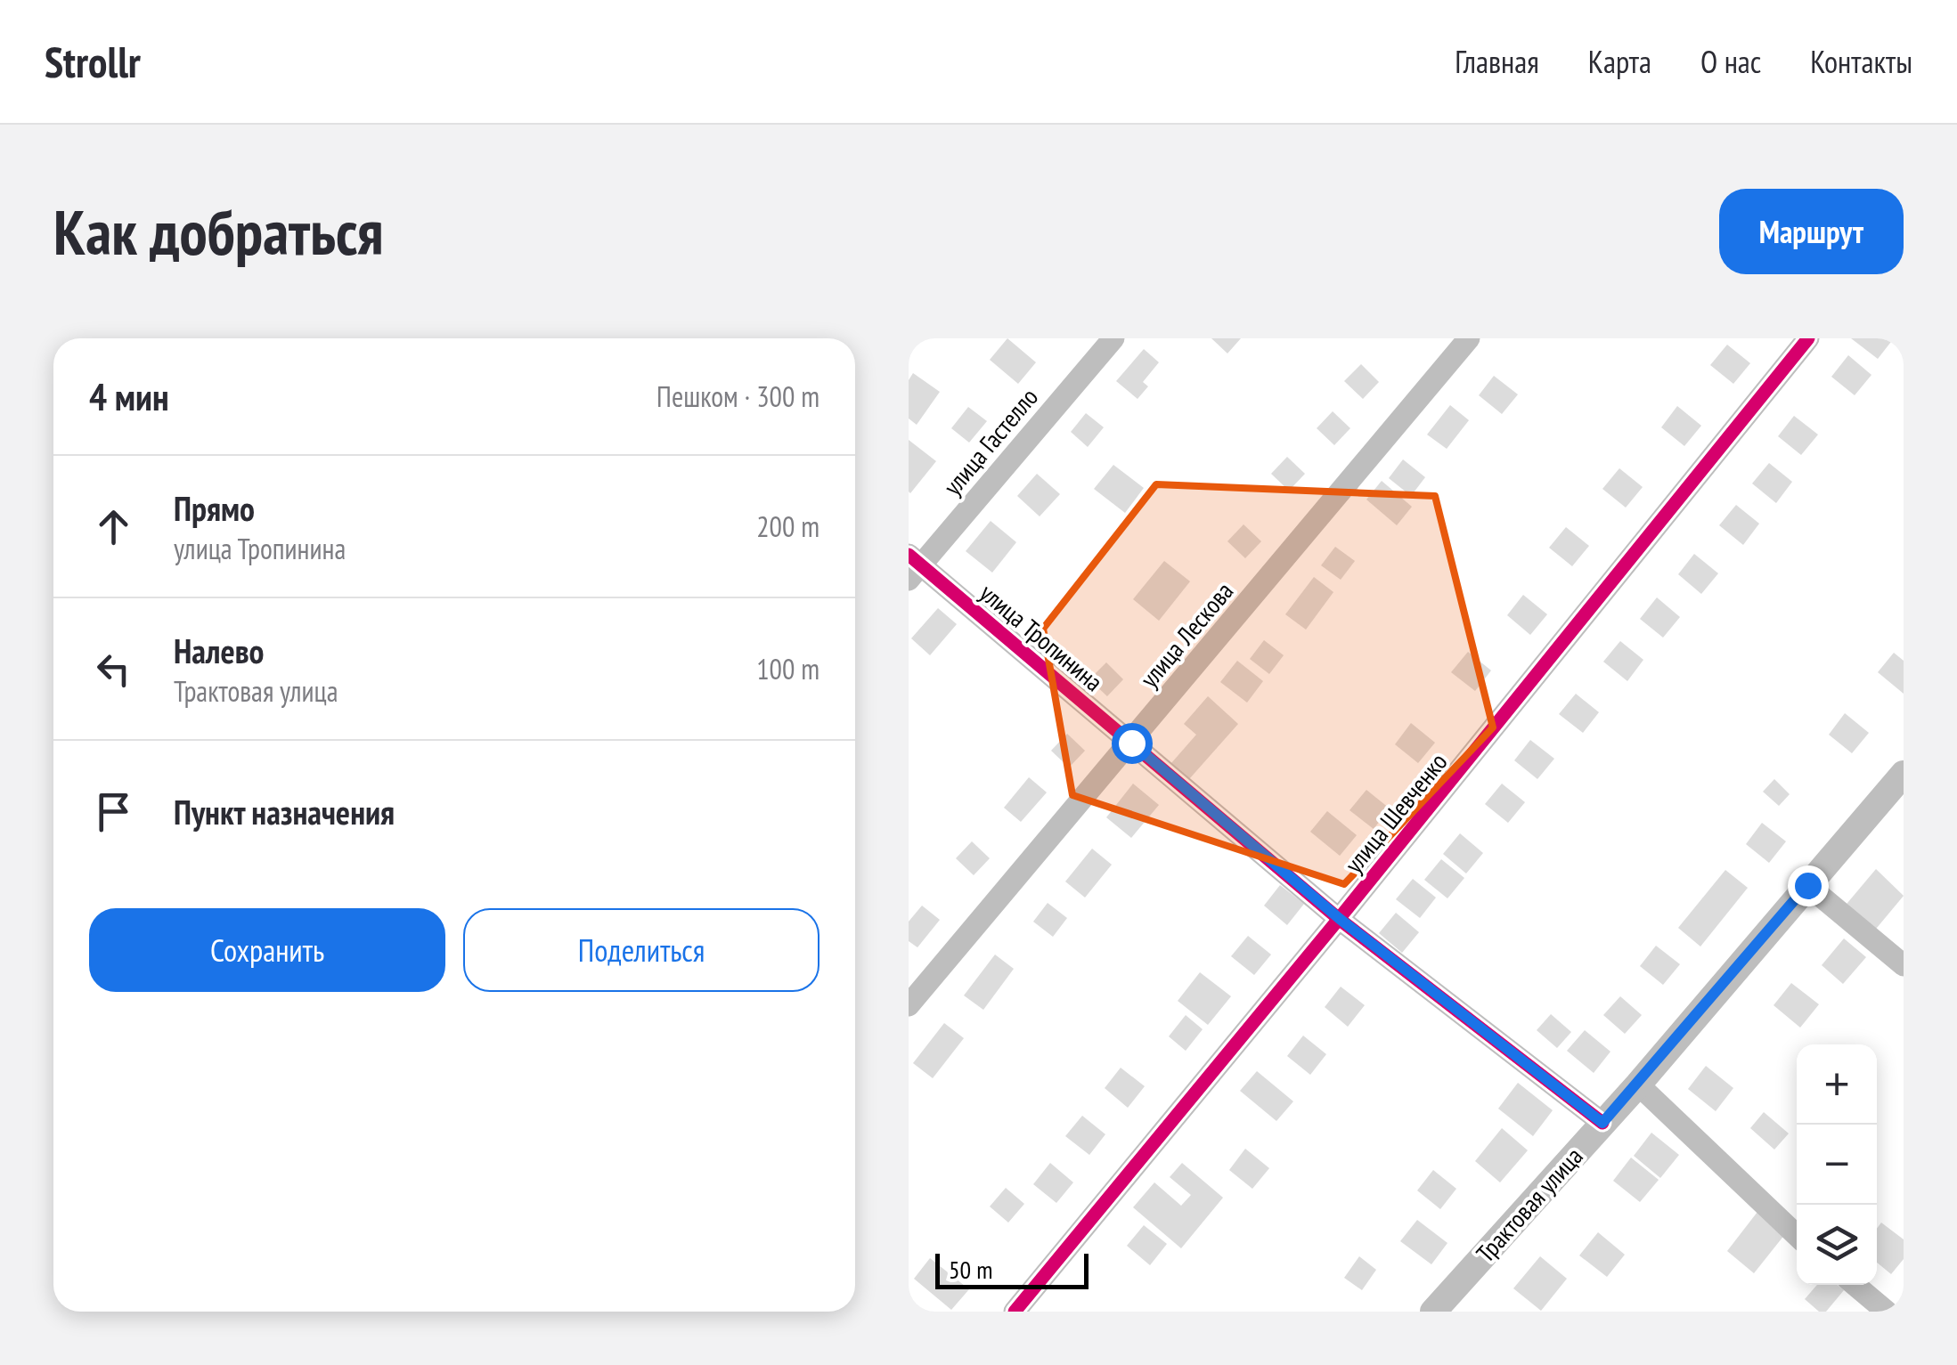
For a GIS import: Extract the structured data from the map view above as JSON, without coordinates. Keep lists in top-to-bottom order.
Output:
{
  "streets": {
    "street": [
      "улица Гастелло",
      "улица Лескова",
      "улица Тропинина",
      "улица Шевченко",
      "Трактовая улица"
    ]
  },
  "crossings": [
    ["улица Гастелло", "улица Тропинина"],
    ["улица Лескова", "улица Тропинина"],
    ["улица Тропинина", "улица Шевченко"],
    ["улица Тропинина", "Трактовая улица"]
  ],
  "scale_bar": "50 m",
  "page": {
    "header": "Strollr",
    "nav": [
      "Главная",
      "Карта",
      "О нас",
      "Контакты"
    ],
    "buttons": [
      "Маршрут",
      ["Сохранить", "Поделиться"]
    ],
    "title": "Как добраться",
    "heading": ["4 мин", "Пешком · 300 m"],
    "list": [
      ["Прямо", "улица Тропинина", "200 m"],
      ["Налево", "Трактовая улица", "100 m"],
      "Пункт назначения"
    ],
    "map_buttons": ["+", "−"],
    "scale": "50 m"
  }
}
